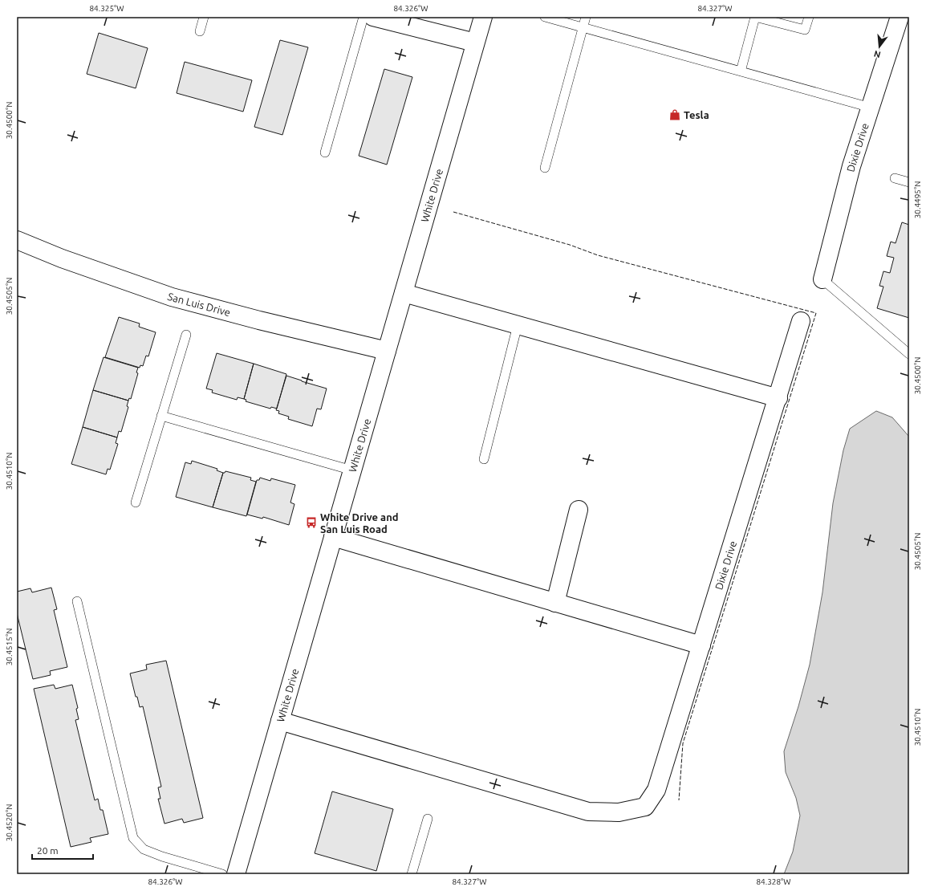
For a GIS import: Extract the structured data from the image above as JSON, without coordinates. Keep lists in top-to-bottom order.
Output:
{
  "streets": {
    "street": ["Dixie Drive", "White Drive", "San Luis Drive"]
  },
  "crossings": [
    ["Dixie Drive", "White Drive"],
    ["White Drive", "San Luis Drive"]
  ],
  "places": {
    "shop": ["Tesla"],
    "bus stop": ["White Drive and San Luis Road"]
  },
  "scale_bar": "20 m",
  "north": "bottom",
  "coordinates": [
    "84.325°W",
    "84.326°W",
    "84.327°W",
    "30.4500°N",
    "30.4495°N",
    "30.4505°N",
    "30.4510°N",
    "30.4515°N",
    "30.4520°N",
    "84.328°W"
  ]
}
